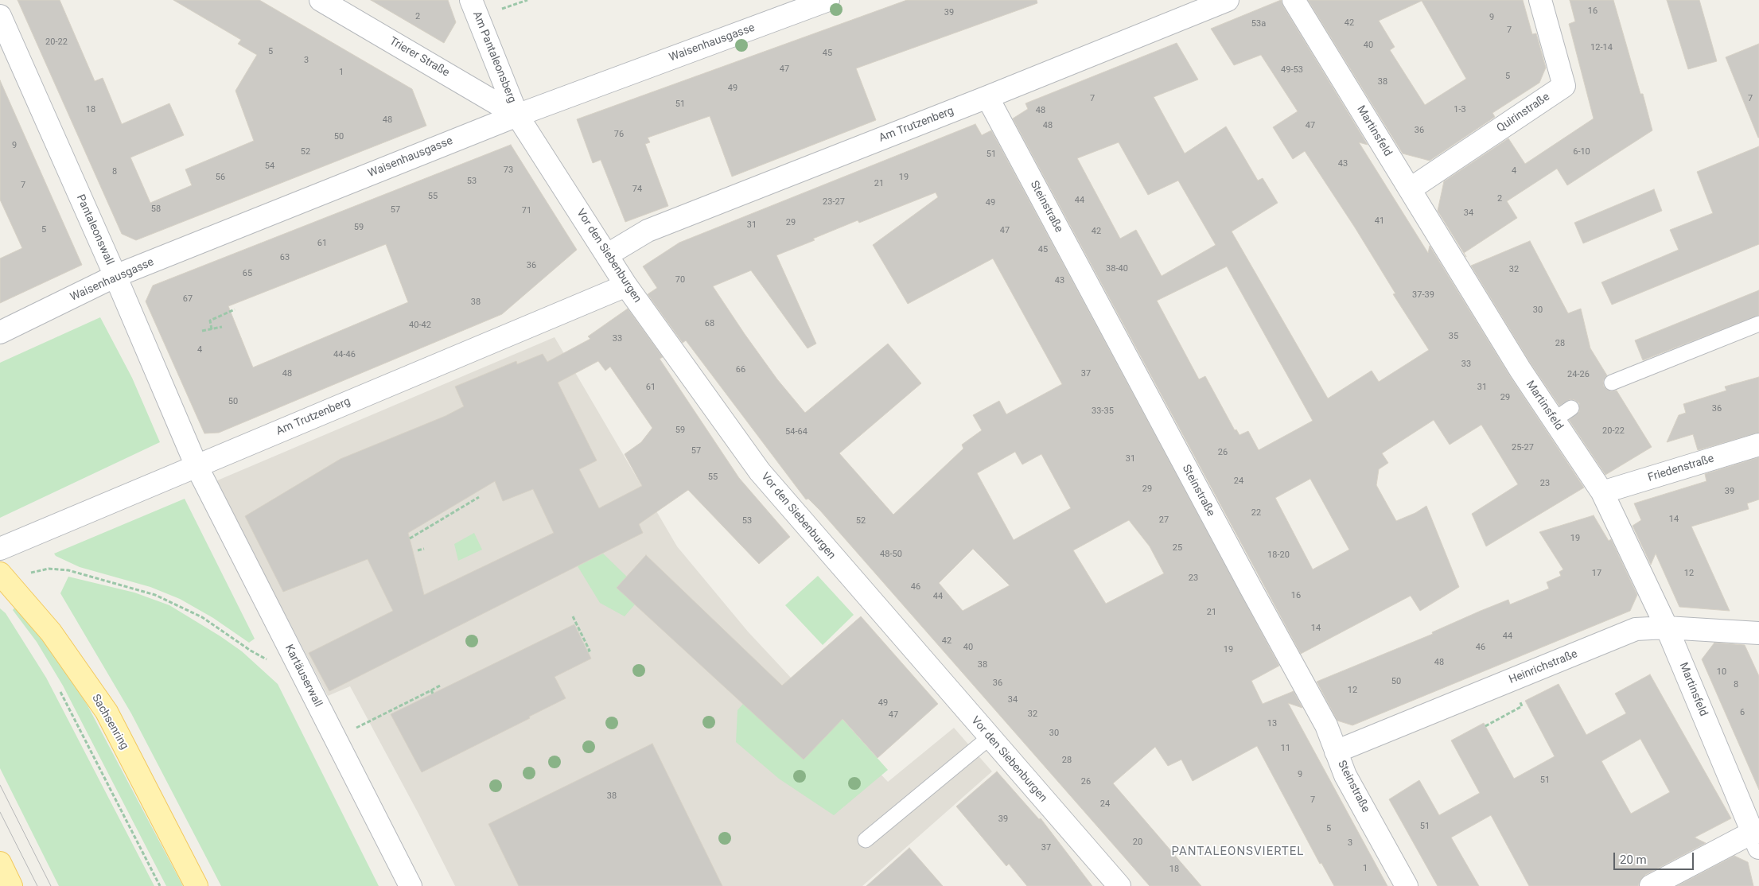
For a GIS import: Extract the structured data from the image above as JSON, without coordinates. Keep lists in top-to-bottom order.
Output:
{
  "streets": {
    "main road": ["Sachsenring"],
    "street": [
      "Waisenhausgasse",
      "Trierer Straße",
      "Am Pantaleonsberg",
      "Quirinstraße",
      "Am Trutzenberg",
      "Martinsfeld",
      "Steinstraße",
      "Pantaleonswall",
      "Vor den Siebenburgen",
      "Friedenstraße",
      "Heinrichstraße",
      "Kartäuserwall"
    ]
  },
  "crossings": [
    ["Waisenhausgasse", "Trierer Straße"],
    ["Waisenhausgasse", "Am Pantaleonsberg"],
    ["Waisenhausgasse", "Pantaleonswall"],
    ["Waisenhausgasse", "Vor den Siebenburgen"],
    ["Trierer Straße", "Am Pantaleonsberg"],
    ["Trierer Straße", "Vor den Siebenburgen"],
    ["Am Pantaleonsberg", "Vor den Siebenburgen"],
    ["Quirinstraße", "Martinsfeld"],
    ["Am Trutzenberg", "Steinstraße"],
    ["Am Trutzenberg", "Pantaleonswall"],
    ["Am Trutzenberg", "Vor den Siebenburgen"],
    ["Am Trutzenberg", "Kartäuserwall"],
    ["Martinsfeld", "Friedenstraße"],
    ["Martinsfeld", "Heinrichstraße"],
    ["Steinstraße", "Heinrichstraße"],
    ["Pantaleonswall", "Kartäuserwall"]
  ],
  "districts": ["PANTALEONSVIERTEL"],
  "house_numbers": [
    "16",
    "39",
    "2",
    "9",
    "42",
    "53a",
    "7",
    "20-22",
    "40",
    "12-14",
    "5",
    "45",
    "3",
    "47",
    "49-53",
    "1",
    "5",
    "38",
    "49",
    "7",
    "7",
    "51",
    "18",
    "1-3",
    "48",
    "48",
    "48",
    "47",
    "36",
    "76",
    "50",
    "9",
    "52",
    "6-10",
    "51",
    "43",
    "54",
    "73",
    "4",
    "8",
    "56",
    "19",
    "53",
    "21",
    "7",
    "74",
    "55",
    "2",
    "44",
    "23-27",
    "49",
    "58",
    "57",
    "71",
    "34",
    "41",
    "29",
    "31",
    "59",
    "5",
    "47",
    "42",
    "61",
    "45",
    "63",
    "36",
    "38-40",
    "32",
    "65",
    "70",
    "43",
    "37-39",
    "67",
    "38",
    "30",
    "68",
    "40-42",
    "35",
    "33",
    "28",
    "4",
    "44-46",
    "33",
    "66",
    "48",
    "37",
    "24-26",
    "61",
    "31",
    "29",
    "50",
    "36",
    "33-35",
    "59",
    "20-22",
    "54-64",
    "25-27",
    "57",
    "26",
    "31",
    "55",
    "24",
    "23",
    "29",
    "39",
    "22",
    "14",
    "27",
    "53",
    "52",
    "19",
    "25",
    "48-50",
    "18-20",
    "17",
    "12",
    "23",
    "46",
    "16",
    "44",
    "21",
    "14",
    "44",
    "42",
    "40",
    "46",
    "19",
    "48",
    "38",
    "10",
    "50",
    "36",
    "8",
    "12",
    "34",
    "49",
    "6",
    "32",
    "47",
    "13",
    "30",
    "11",
    "28",
    "9",
    "51",
    "26",
    "38",
    "7",
    "24",
    "39",
    "51",
    "5",
    "20",
    "3",
    "37",
    "1",
    "18"
  ],
  "scale_bar": "20 m"
}
